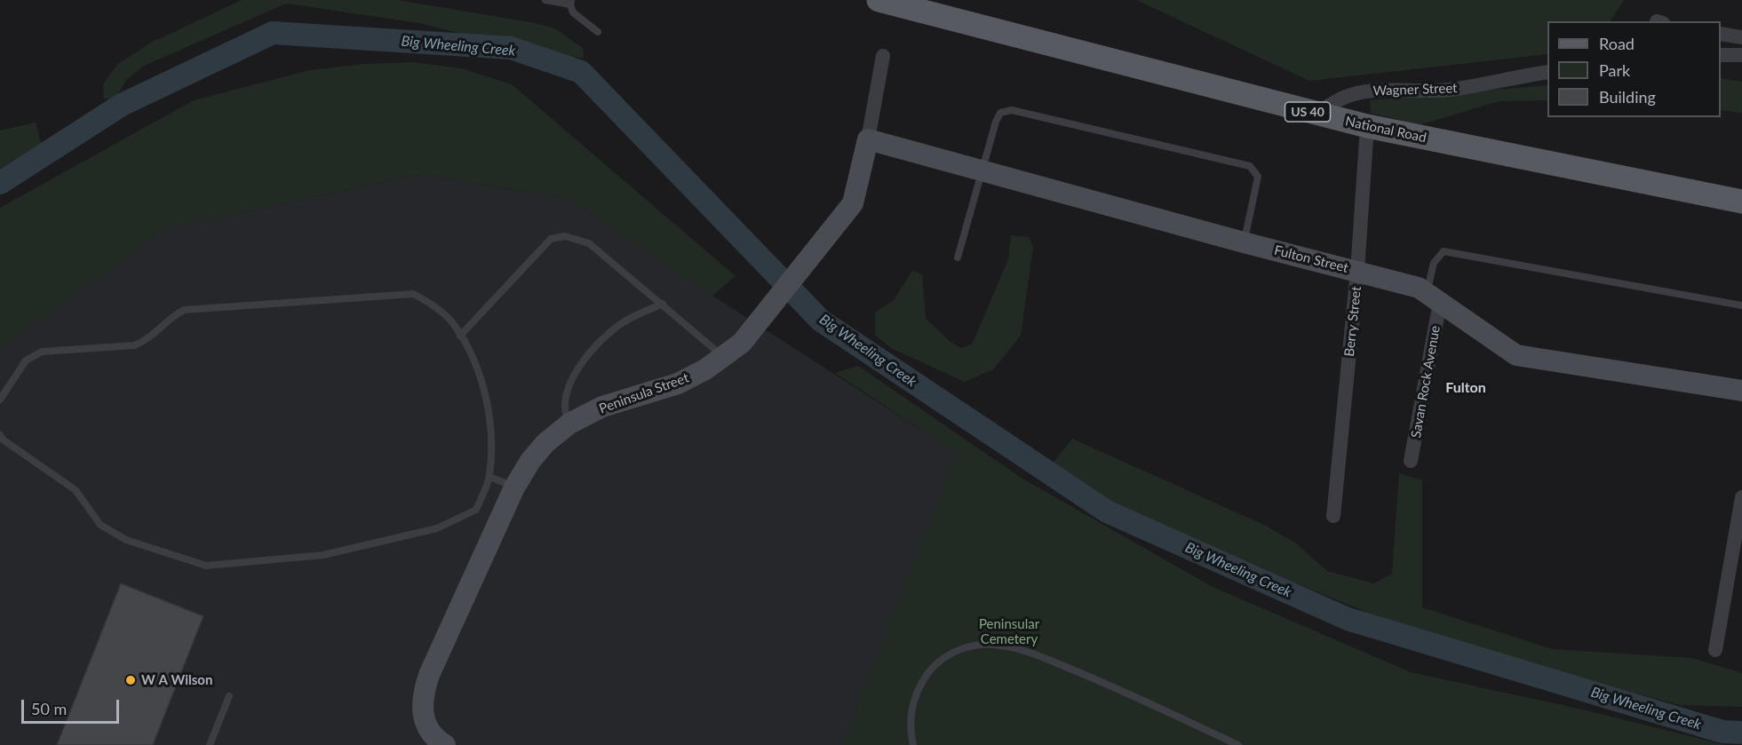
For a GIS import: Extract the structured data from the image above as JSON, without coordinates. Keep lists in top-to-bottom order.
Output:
{
  "streets": {
    "main road": ["US 40", "National Road"],
    "street": [
      "Wagner Street",
      "Fulton Street",
      "Berry Street",
      "Savan Rock Avenue",
      "Peninsula Street"
    ]
  },
  "crossings": [
    ["Wagner Street", "National Road"],
    ["National Road", "Berry Street"],
    ["Fulton Street", "Berry Street"],
    ["Fulton Street", "Savan Rock Avenue"],
    ["Fulton Street", "Peninsula Street"]
  ],
  "districts": ["Fulton"],
  "water": ["Big Wheeling Creek"],
  "parks": ["Peninsular Cemetery"],
  "places": ["W A Wilson"],
  "legend": ["Road", "Park", "Building"],
  "scale_bar": "50 m"
}
